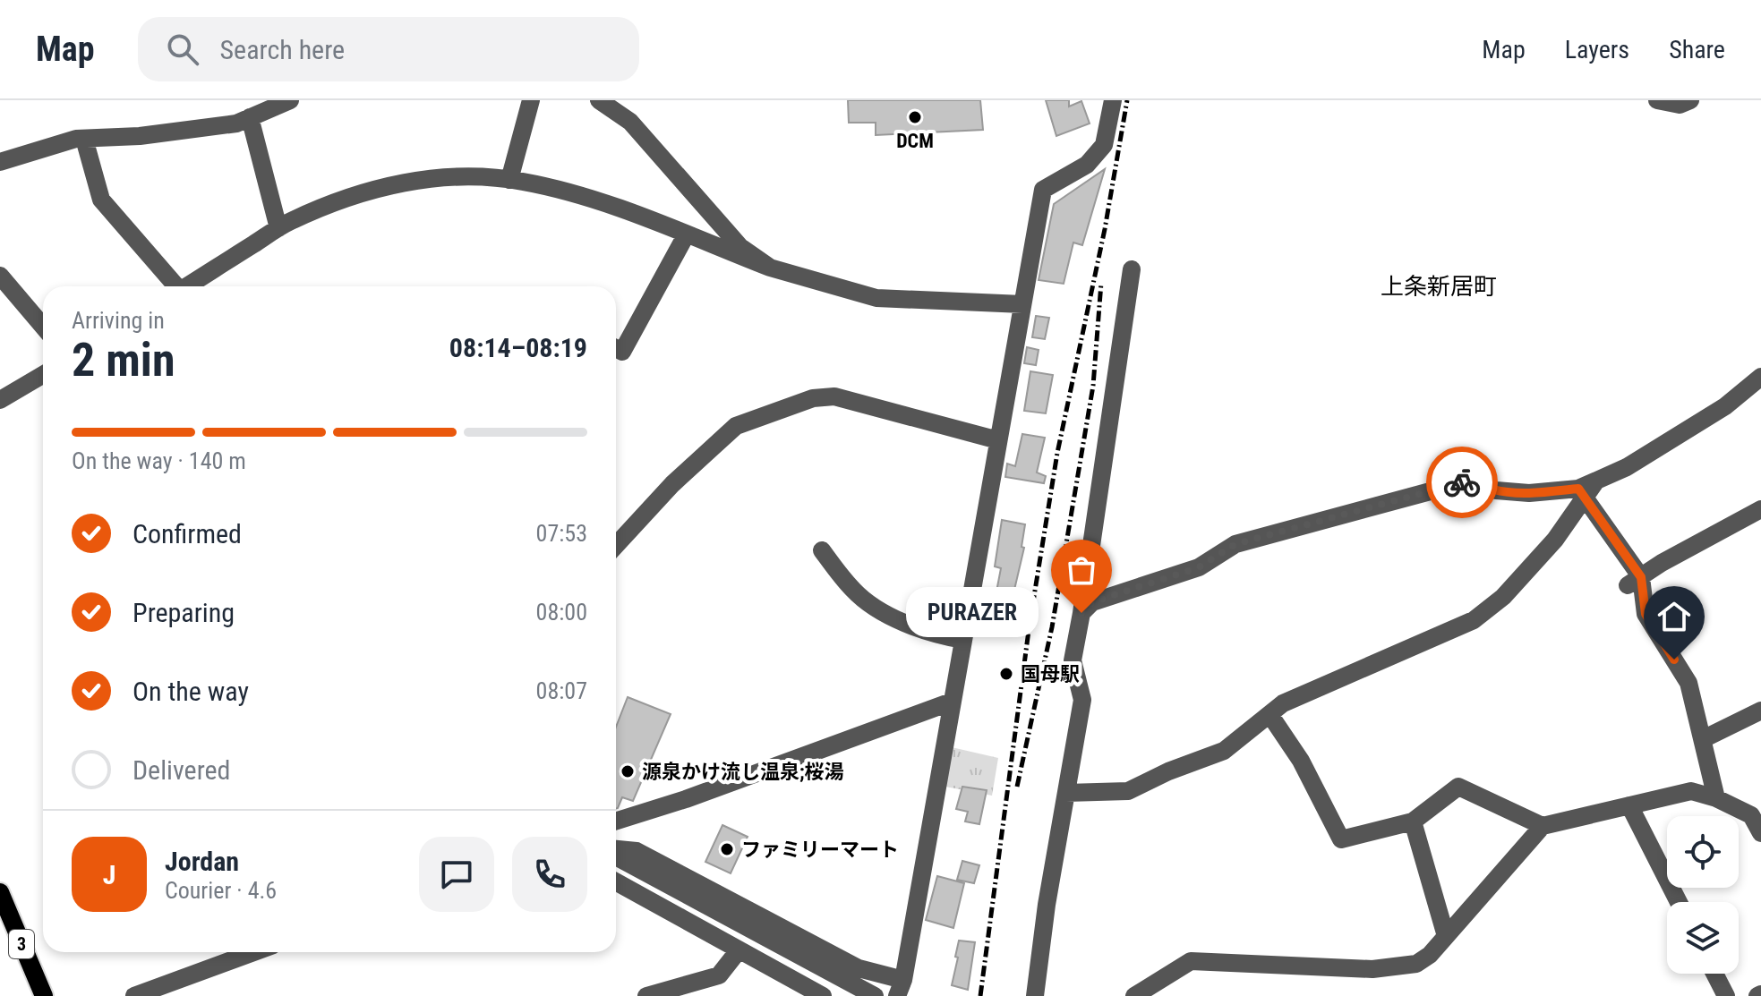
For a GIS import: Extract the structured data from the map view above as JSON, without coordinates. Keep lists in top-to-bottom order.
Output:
{
  "streets": {
    "main road": ["3"]
  },
  "districts": ["上条新居町"],
  "places": [
    "DCM",
    "PURAZER",
    "国母駅",
    "源泉かけ流し温泉;桜湯",
    "ファミリーマート"
  ],
  "page": {
    "header": "Map",
    "search": "Search here",
    "nav": ["Map", "Layers", "Share"],
    "heading": ["2 min", "Arriving in", "08:14–08:19"],
    "panel": ["Jordan", "Courier · 4.6"],
    "bar": "On the way · 140 m",
    "list": [
      ["Confirmed", "07:53"],
      ["Preparing", "08:00"],
      ["On the way", "08:07"],
      "Delivered"
    ],
    "bubble": "PURAZER",
    "round": "J"
  }
}
